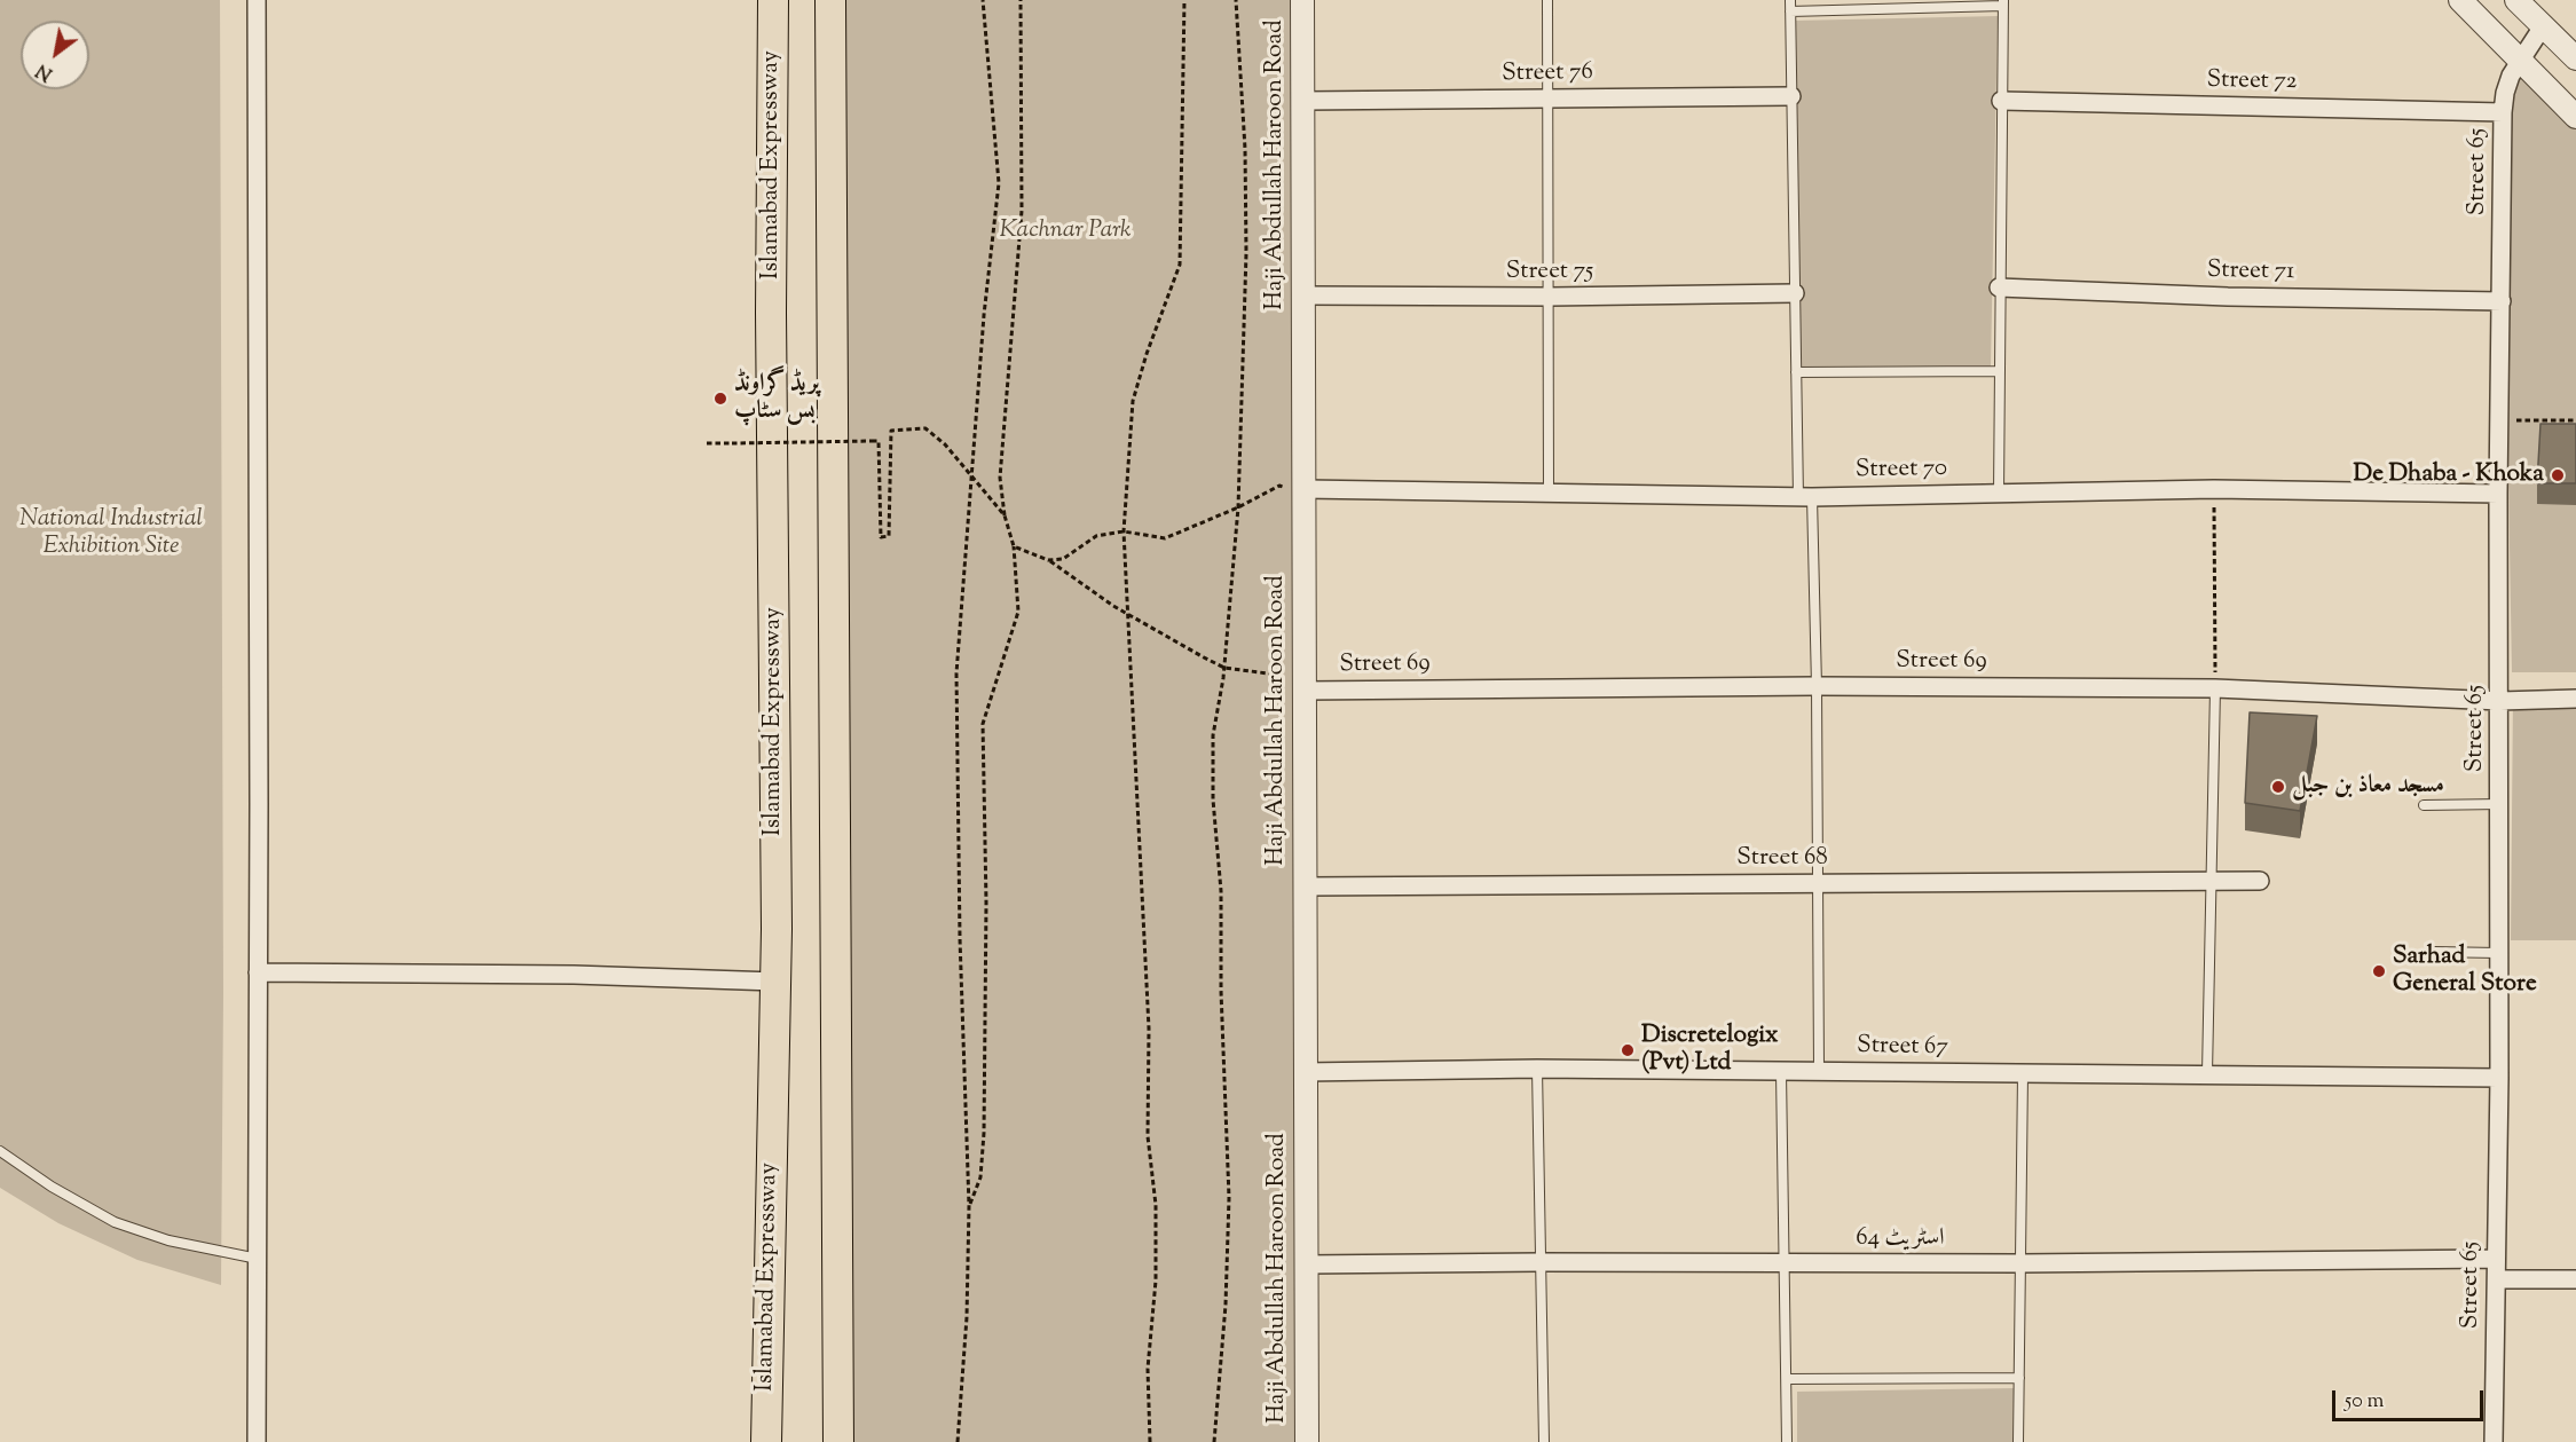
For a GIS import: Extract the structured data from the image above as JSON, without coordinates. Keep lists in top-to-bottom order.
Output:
{
  "streets": {
    "highway": ["Islamabad Expressway"],
    "street": [
      "Street 76",
      "Street 72",
      "Haji Abdullah Haroon Road",
      "Street 65",
      "Street 75",
      "Street 71",
      "Street 70",
      "Street 69",
      "Street 68",
      "Street 67",
      "اسٹریٹ 64"
    ]
  },
  "crossings": [
    ["Street 76", "Haji Abdullah Haroon Road"],
    ["Street 72", "Street 65"],
    ["Haji Abdullah Haroon Road", "Street 75"],
    ["Haji Abdullah Haroon Road", "Street 70"],
    ["Haji Abdullah Haroon Road", "Street 69"],
    ["Haji Abdullah Haroon Road", "Street 68"],
    ["Haji Abdullah Haroon Road", "Street 67"],
    ["Haji Abdullah Haroon Road", "اسٹریٹ 64"],
    ["Street 65", "Street 71"],
    ["Street 65", "Street 70"],
    ["Street 65", "Street 69"],
    ["Street 65", "Street 67"],
    ["Street 65", "اسٹریٹ 64"]
  ],
  "parks": ["Kachnar Park", "National Industrial Exhibition Site"],
  "places": [
    "پریڈ گراونڈ بس سٹاپ",
    "De Dhaba - Khoka",
    "مسجد معاذ بن جبل",
    "Sarhad General Store",
    "Discretelogix (Pvt) Ltd"
  ],
  "scale_bar": "50 m",
  "north": "bottom left"
}
